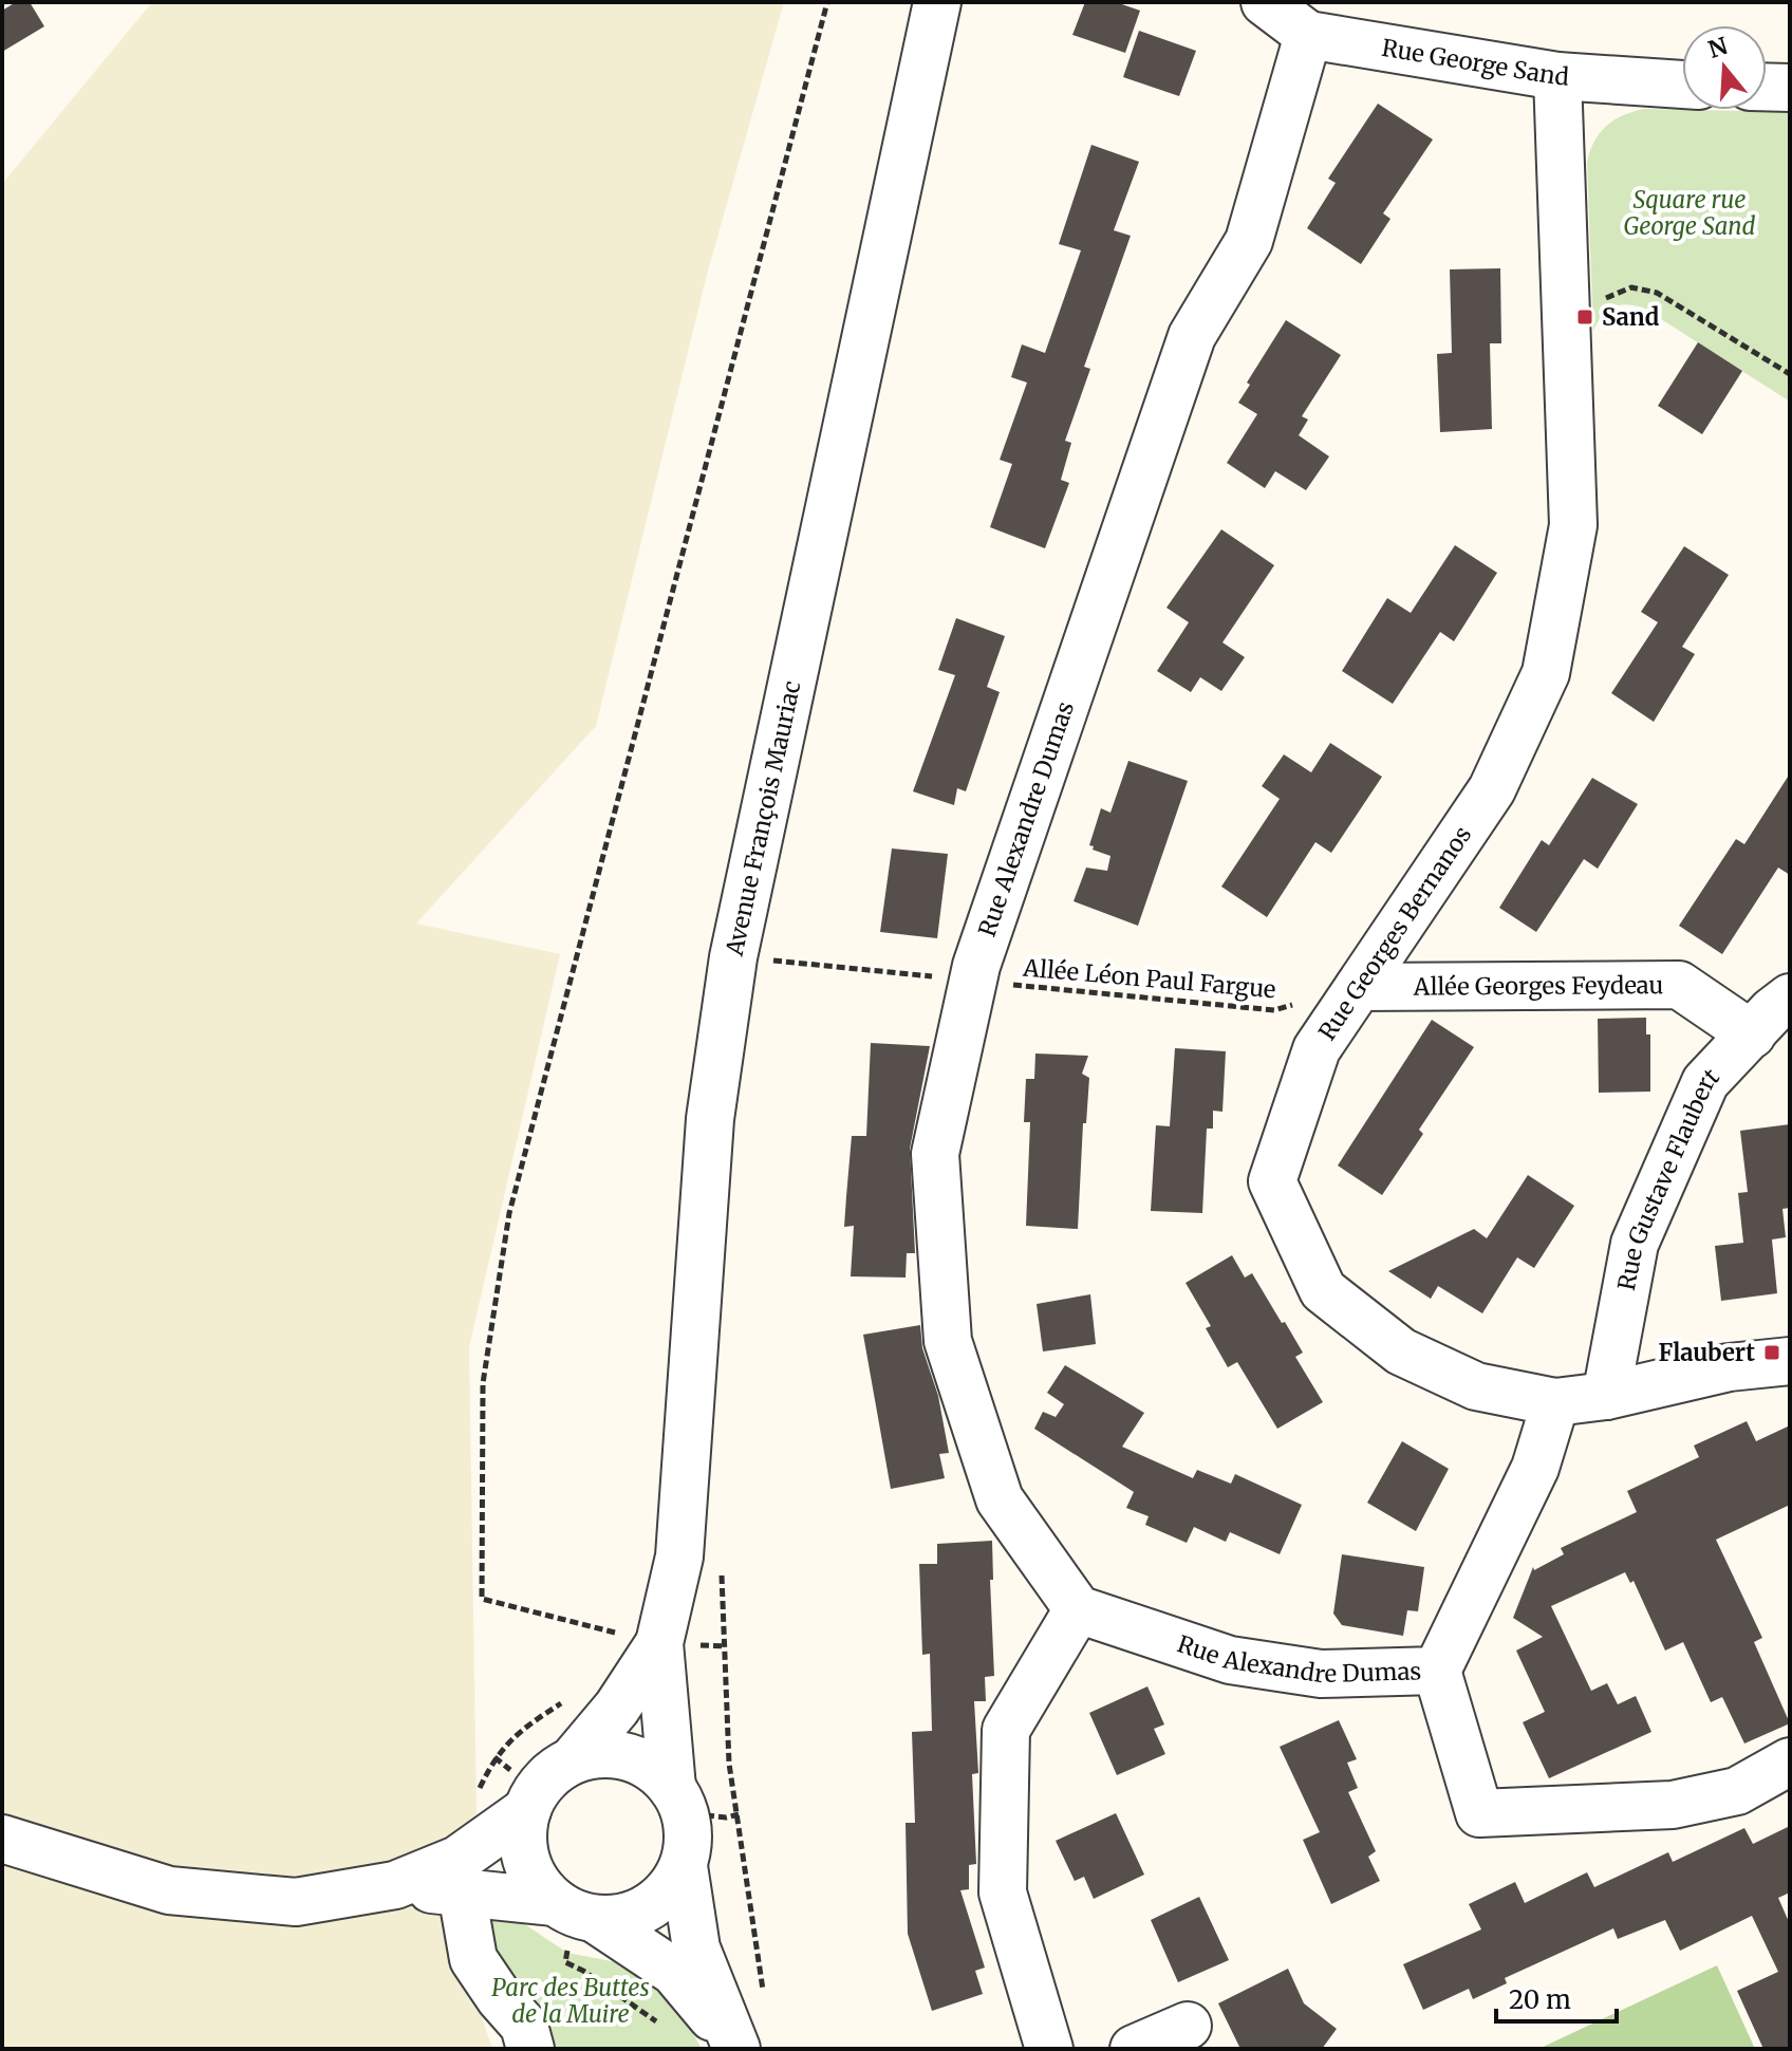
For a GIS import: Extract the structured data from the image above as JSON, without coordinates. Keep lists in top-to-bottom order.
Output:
{
  "streets": {
    "street": [
      "Rue George Sand",
      "Avenue François Mauriac",
      "Rue Alexandre Dumas",
      "Rue Georges Bernanos",
      "Allée Georges Feydeau",
      "Rue Gustave Flaubert"
    ],
    "path": ["Allée Léon Paul Fargue"]
  },
  "crossings": [
    ["Rue George Sand", "Rue Alexandre Dumas"],
    ["Rue George Sand", "Rue Georges Bernanos"],
    ["Avenue François Mauriac", "Allée Léon Paul Fargue"],
    ["Rue Alexandre Dumas", "Rue Georges Bernanos"],
    ["Rue Alexandre Dumas", "Allée Léon Paul Fargue"],
    ["Rue Georges Bernanos", "Allée Léon Paul Fargue"],
    ["Rue Georges Bernanos", "Allée Georges Feydeau"],
    ["Rue Georges Bernanos", "Rue Gustave Flaubert"],
    ["Allée Léon Paul Fargue", "Allée Georges Feydeau"],
    ["Allée Georges Feydeau", "Rue Gustave Flaubert"]
  ],
  "parks": ["Square rue George Sand", "Parc des Buttes de la Muire"],
  "places": {
    "transit": ["Sand", "Flaubert"]
  },
  "scale_bar": "20 m",
  "north": "top"
}
